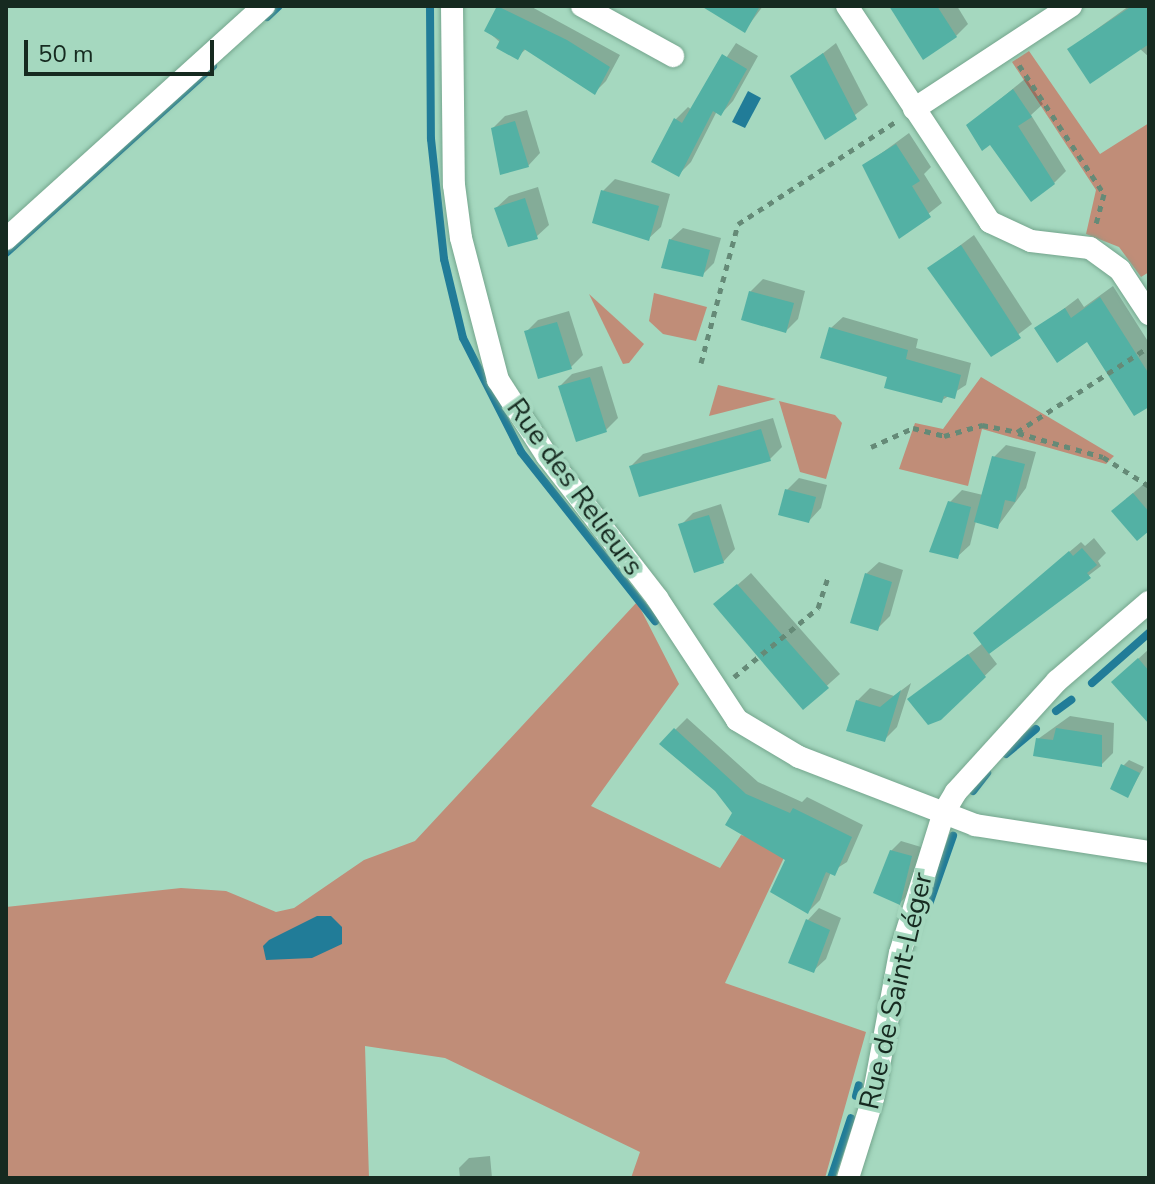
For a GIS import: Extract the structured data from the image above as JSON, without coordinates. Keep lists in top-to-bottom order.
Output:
{
  "streets": {
    "street": ["Rue des Relieurs", "Rue de Saint-Léger"]
  },
  "crossings": [
    ["Rue des Relieurs", "Rue de Saint-Léger"]
  ],
  "scale_bar": "50 m"
}
